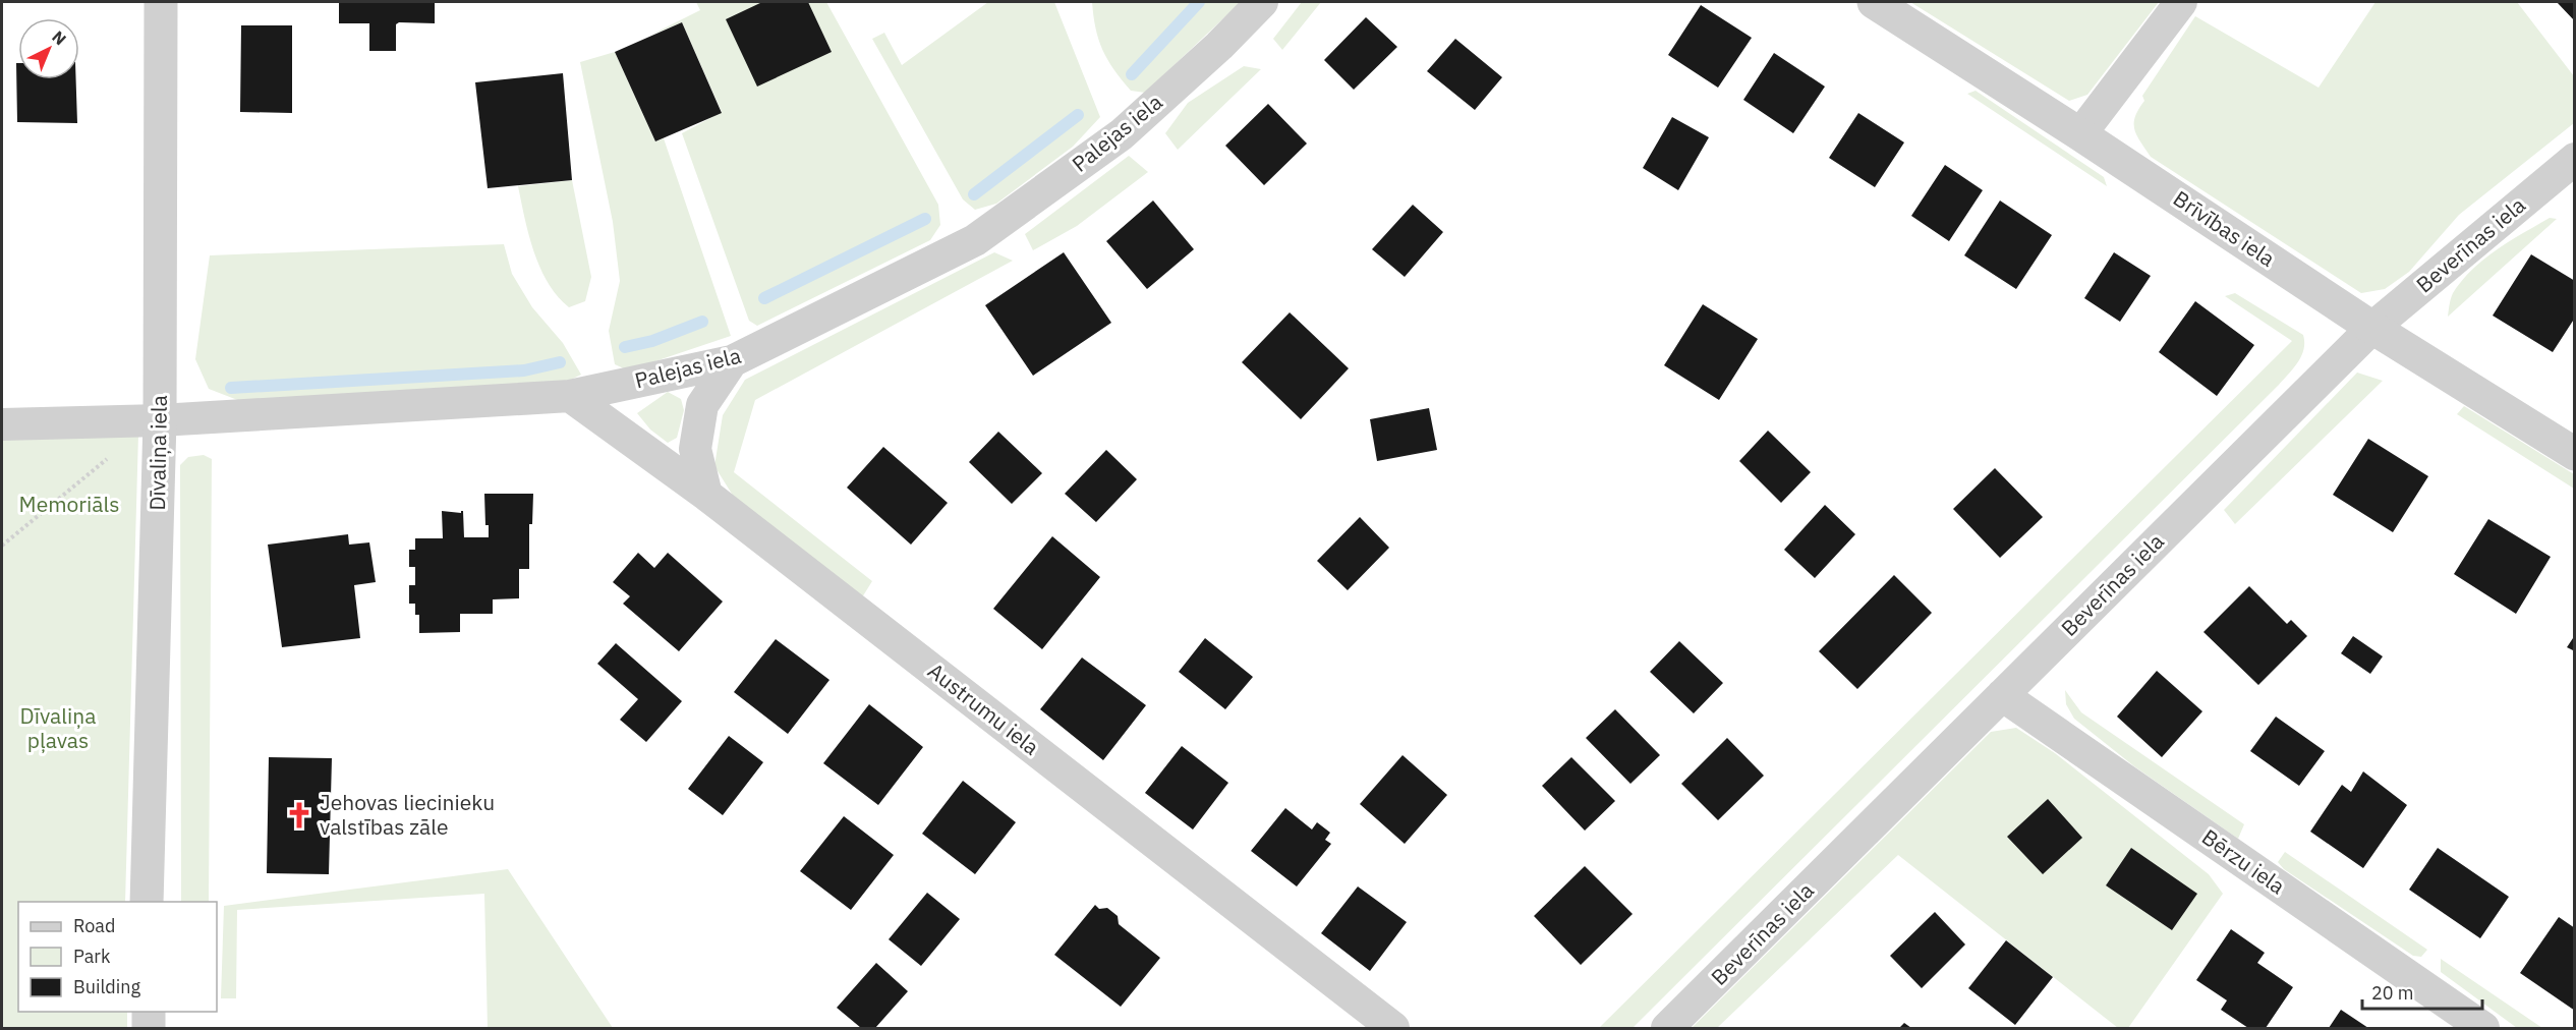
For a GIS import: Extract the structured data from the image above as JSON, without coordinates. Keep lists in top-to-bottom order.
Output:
{
  "streets": {
    "street": [
      "Palejas iela",
      "Brīvības iela",
      "Beverīnas iela",
      "Dīvaliņa iela",
      "Austrumu iela",
      "Bērzu iela"
    ]
  },
  "crossings": [
    ["Palejas iela", "Dīvaliņa iela"],
    ["Palejas iela", "Austrumu iela"],
    ["Brīvības iela", "Beverīnas iela"],
    ["Beverīnas iela", "Bērzu iela"]
  ],
  "parks": ["Memoriāls", "Dīvaliņa pļavas"],
  "places": {
    "church": ["Jehovas liecinieku valstības zāle"]
  },
  "legend": ["Road", "Park", "Building"],
  "scale_bar": "20 m",
  "north": "top right"
}
